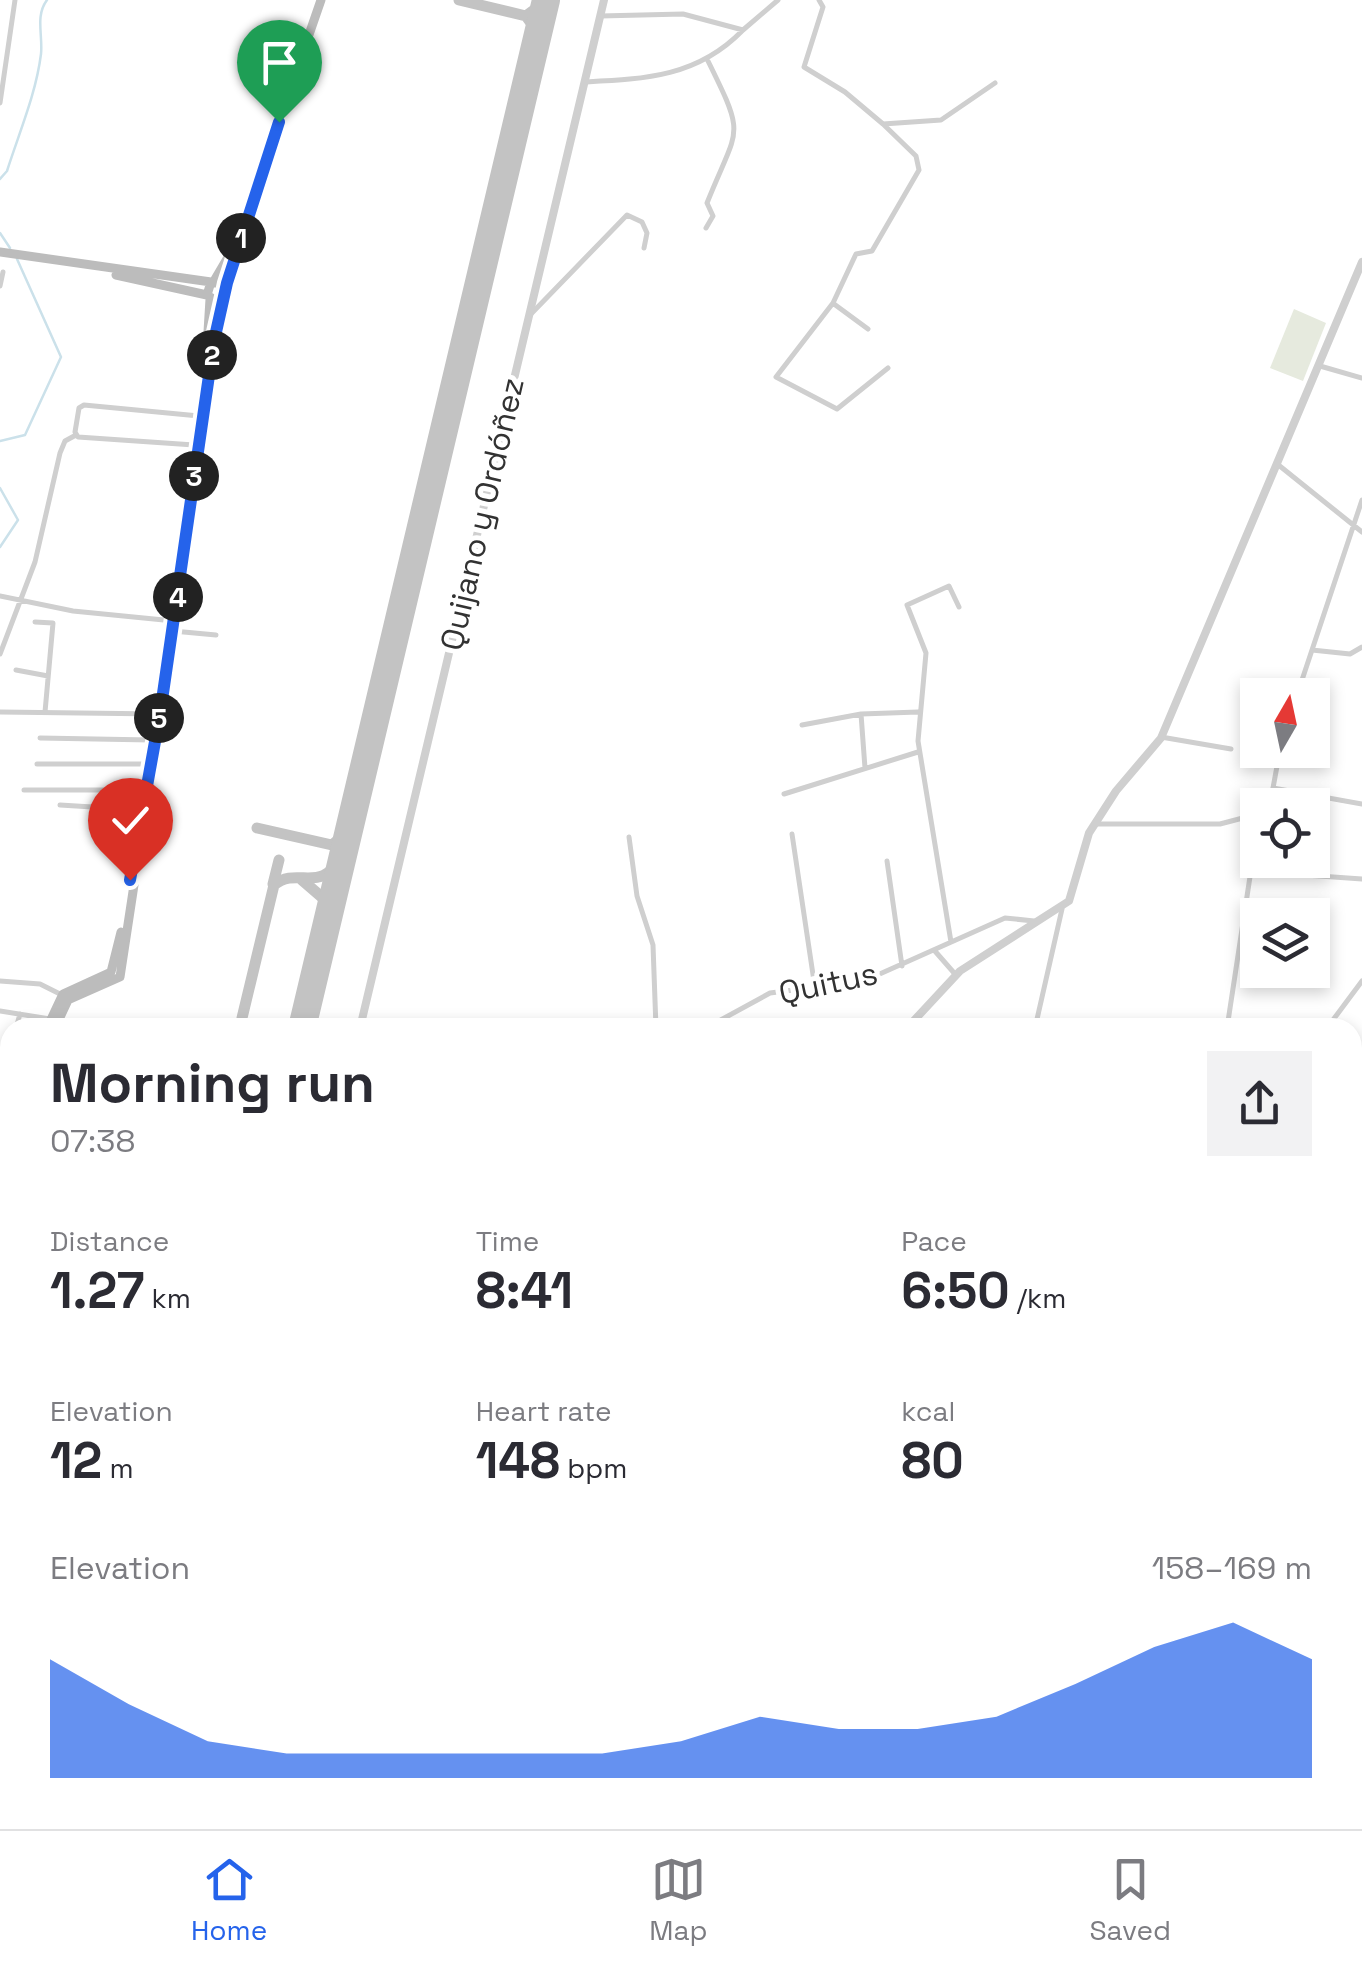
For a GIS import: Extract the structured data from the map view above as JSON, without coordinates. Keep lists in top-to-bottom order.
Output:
{
  "streets": {
    "street": ["Quijano y Ordóñez", "Quitus"]
  },
  "north": "top",
  "page": {
    "pins": [
      "1",
      "2",
      "3",
      "4",
      "5"
    ],
    "heading": ["Morning run", "07:38"],
    "stats": [
      ["Distance", "1.27 km"],
      ["Time", "8:41"],
      ["Pace", "6:50 /km"],
      ["Elevation", "12 m"],
      ["Heart rate", "148 bpm"],
      ["kcal", "80"]
    ],
    "chart": ["Elevation", "158–169 m"],
    "tabs": ["Home", "Map", "Saved"]
  }
}
